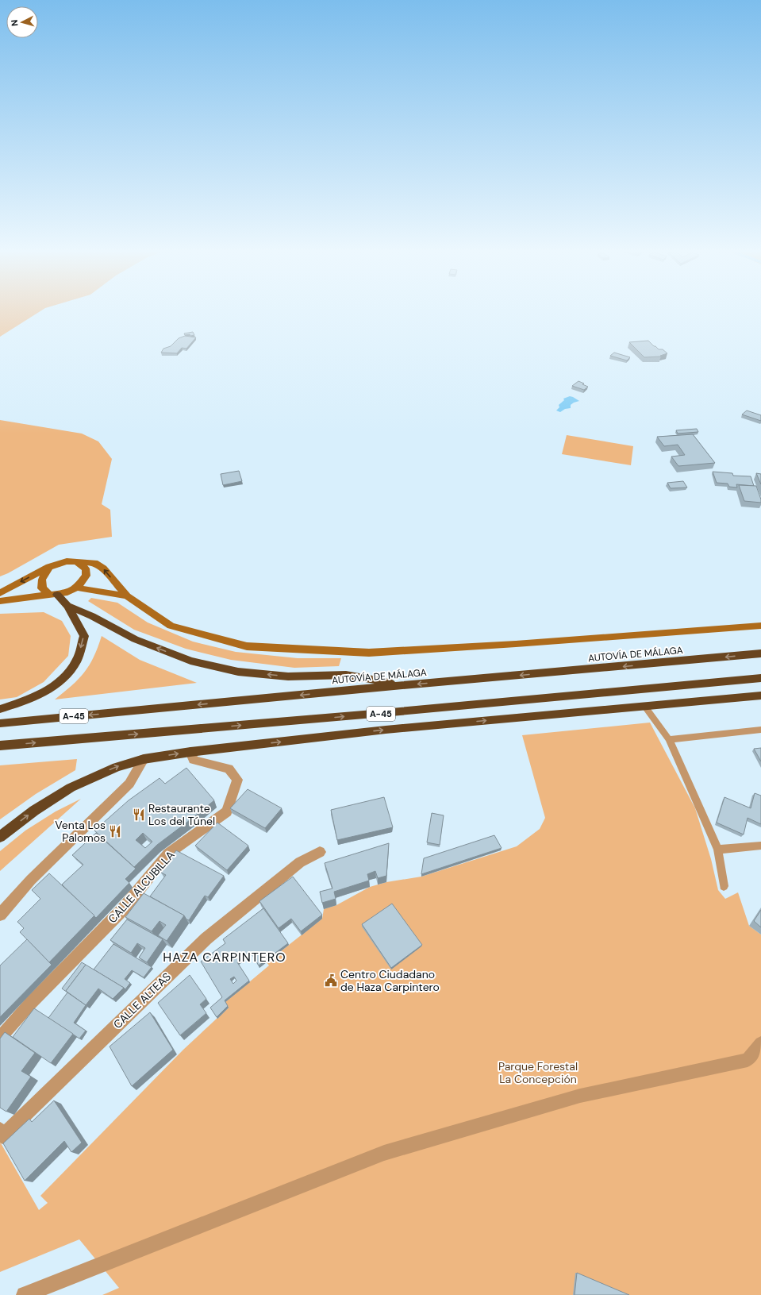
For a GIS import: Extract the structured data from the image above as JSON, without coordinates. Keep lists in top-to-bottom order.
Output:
{
  "streets": {
    "highway": ["AUTOVÍA DE MÁLAGA", "A-45"],
    "street": ["CALLE ALCUBILLA", "CALLE ALTEAS"]
  },
  "districts": ["HAZA CARPINTERO"],
  "parks": ["Parque Forestal La Concepción"],
  "places": {
    "restaurant": ["Restaurante Los del Túnel", "Venta Los Palomos"],
    "public building": ["Centro Ciudadano de Haza Carpintero"]
  },
  "north": "left"
}
